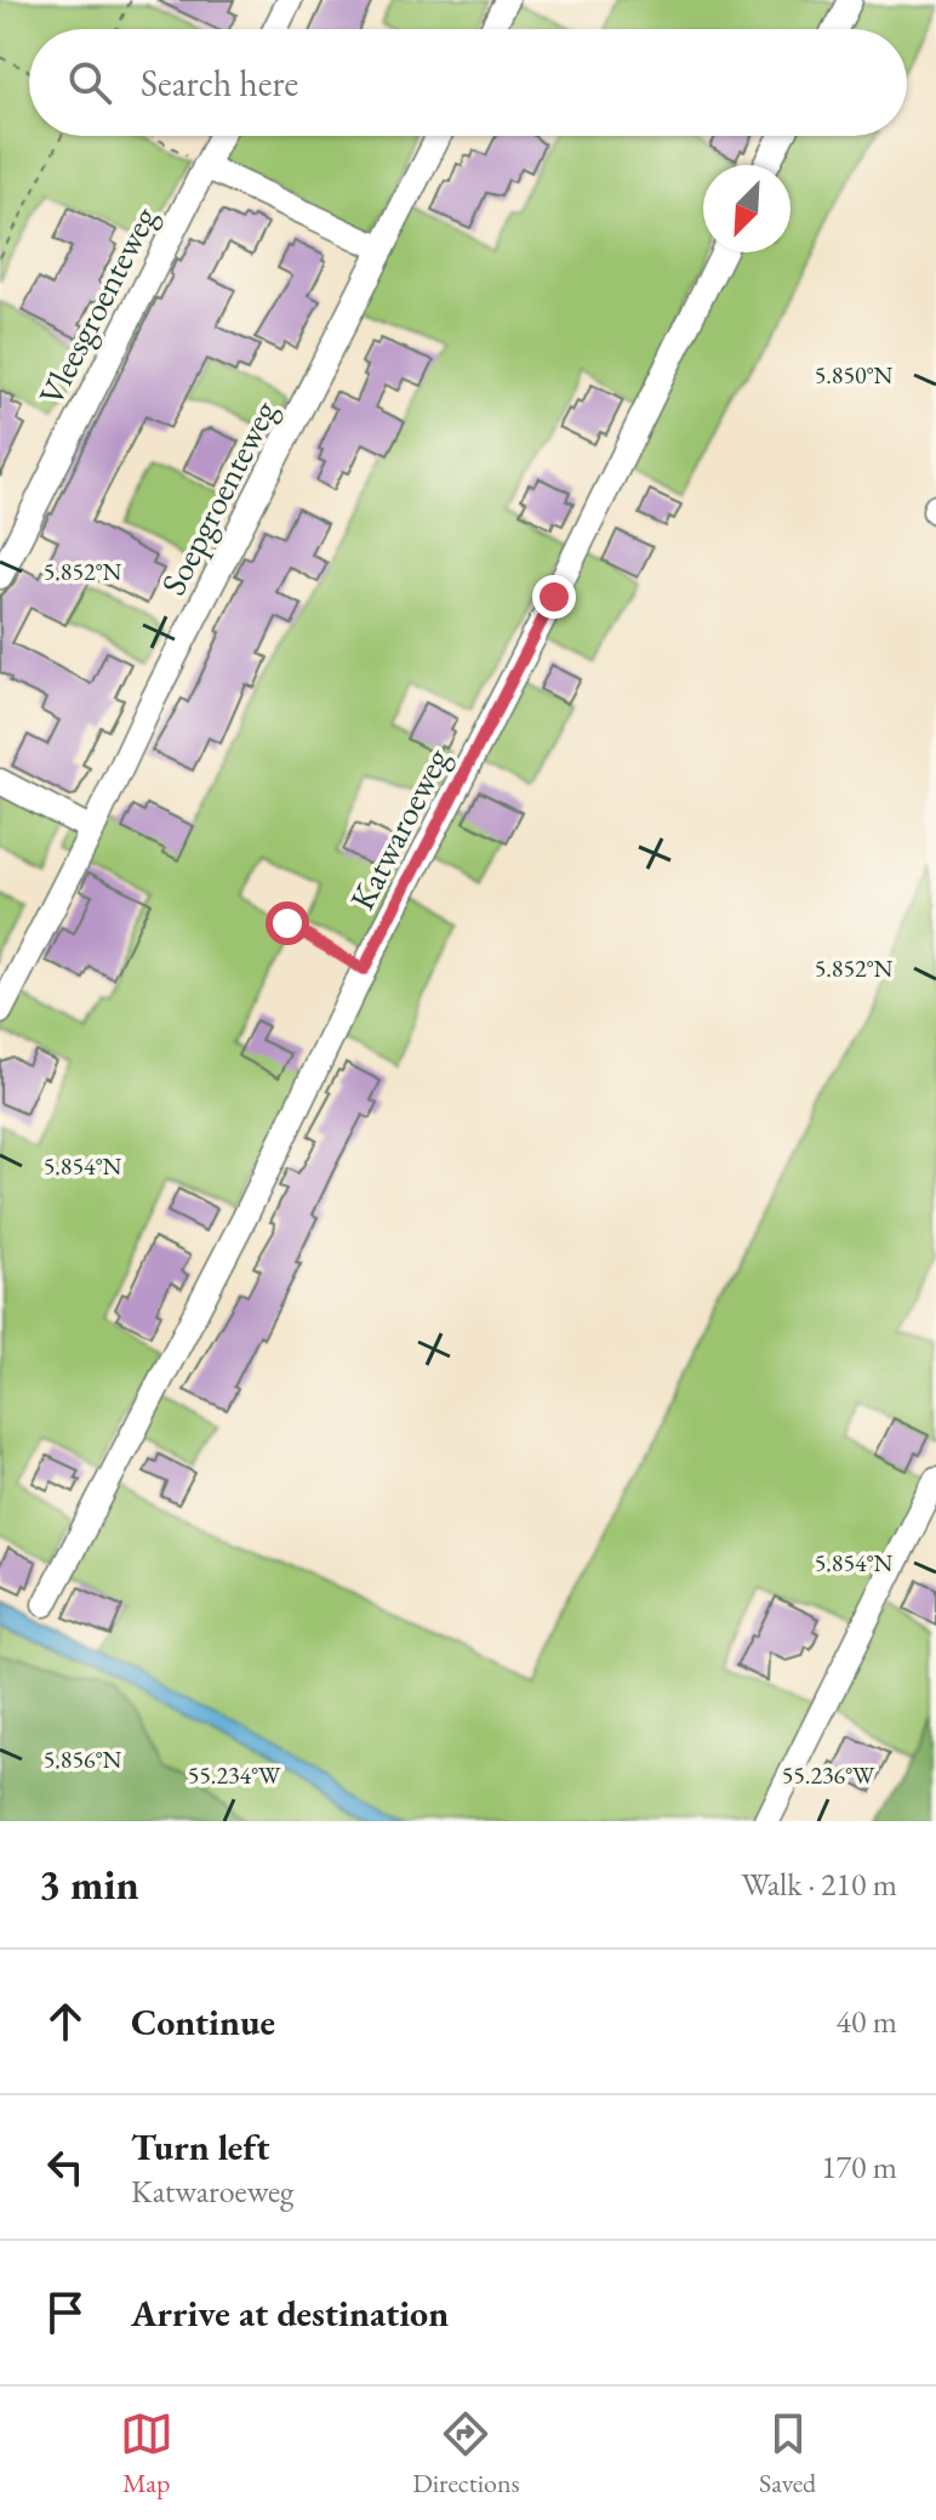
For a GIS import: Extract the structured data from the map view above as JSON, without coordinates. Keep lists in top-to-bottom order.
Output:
{
  "streets": {
    "street": ["Vleesgroenteweg", "Soepgroenteweg", "Katwaroeweg"]
  },
  "north": "bottom left",
  "page": {
    "search": "Search here",
    "heading": ["3 min", "Walk · 210 m"],
    "list": [
      ["Continue", "40 m"],
      ["Turn left", "Katwaroeweg", "170 m"],
      "Arrive at destination"
    ],
    "nav": ["Map", "Directions", "Saved"]
  },
  "coordinates": [
    "5.850°N",
    "5.852°N",
    "5.854°N",
    "5.856°N",
    "55.234°W",
    "55.236°W"
  ]
}
